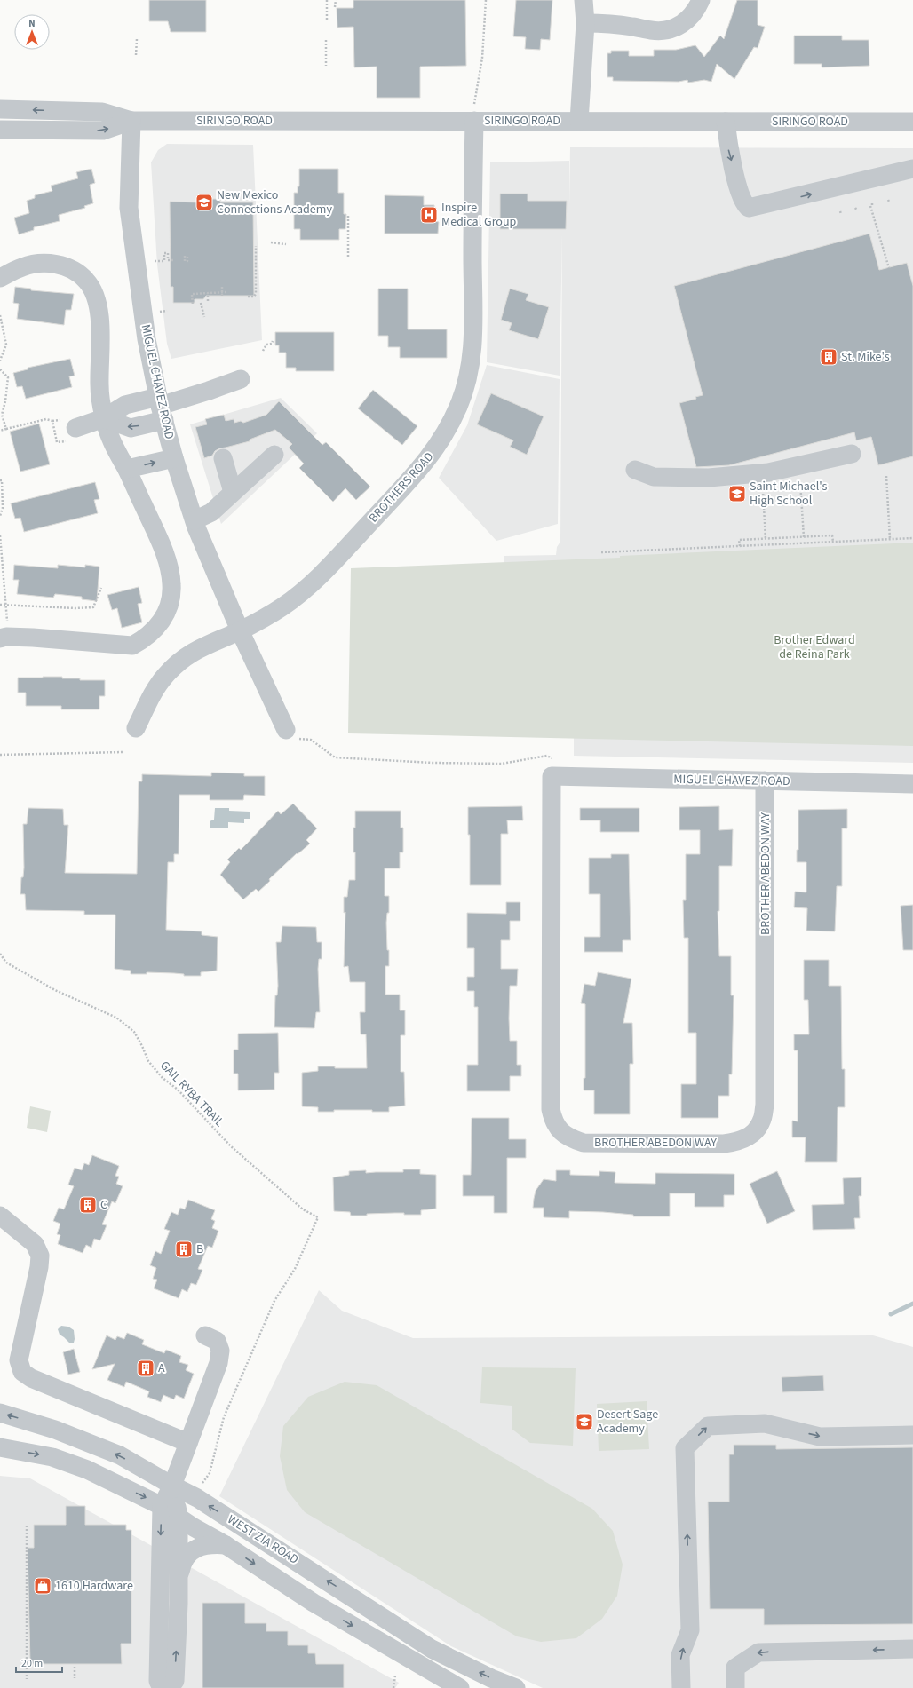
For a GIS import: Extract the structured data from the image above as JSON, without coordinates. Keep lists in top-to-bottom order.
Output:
{
  "streets": {
    "street": [
      "SIRINGO ROAD",
      "MIGUEL CHAVEZ ROAD",
      "BROTHERS ROAD",
      "BROTHER ABEDON WAY",
      "WEST ZIA ROAD"
    ],
    "path": ["GAIL RYBA TRAIL"]
  },
  "crossings": [
    ["SIRINGO ROAD", "MIGUEL CHAVEZ ROAD"],
    ["SIRINGO ROAD", "BROTHERS ROAD"],
    ["MIGUEL CHAVEZ ROAD", "BROTHERS ROAD"],
    ["MIGUEL CHAVEZ ROAD", "BROTHER ABEDON WAY"]
  ],
  "parks": ["Brother Edward de Reina Park"],
  "places": {
    "school or university": ["New Mexico Connections Academy", "Saint Michael's High School", "Desert Sage Academy"],
    "hospital": ["Inspire Medical Group"],
    "building": [
      "St. Mike's",
      "C",
      "B",
      "A"
    ],
    "shop": ["1610 Hardware"]
  },
  "scale_bar": "20 m",
  "north": "top"
}
